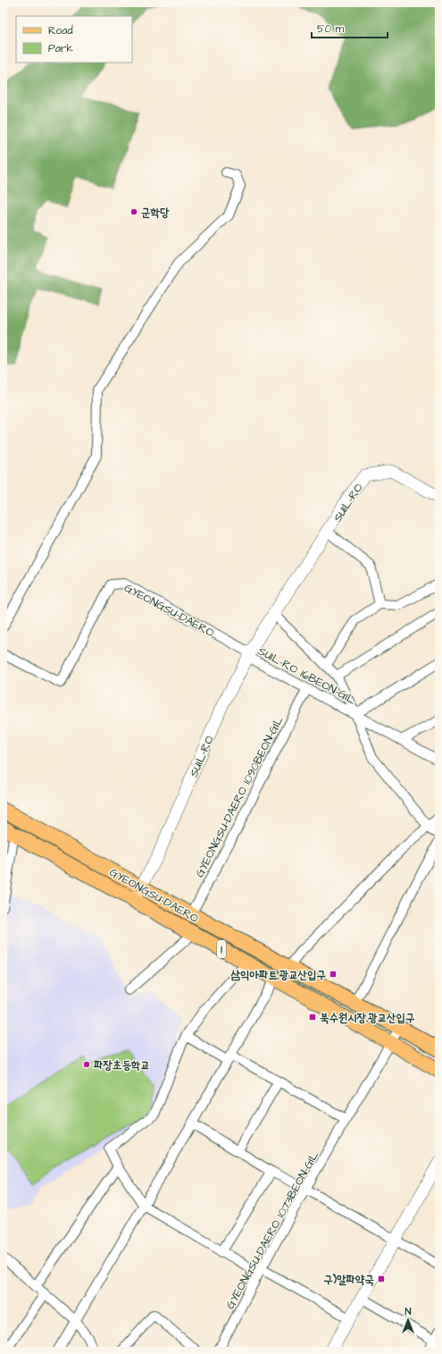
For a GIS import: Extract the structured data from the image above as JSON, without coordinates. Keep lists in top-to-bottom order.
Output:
{
  "streets": {
    "main road": ["GYEONGSU-DAERO", "1"],
    "street": [
      "SUIL-RO",
      "SUIL-RO 16BEON-GIL",
      "GYEONGSU-DAERO 1090BEON-GIL",
      "GYEONGSU-DAERO 1073BEON-GIL"
    ]
  },
  "crossings": [
    ["SUIL-RO", "GYEONGSU-DAERO"],
    ["SUIL-RO", "SUIL-RO 16BEON-GIL"],
    ["GYEONGSU-DAERO", "SUIL-RO 16BEON-GIL"],
    ["GYEONGSU-DAERO", "GYEONGSU-DAERO 1090BEON-GIL"],
    ["GYEONGSU-DAERO", "GYEONGSU-DAERO 1073BEON-GIL"],
    ["SUIL-RO 16BEON-GIL", "GYEONGSU-DAERO 1090BEON-GIL"]
  ],
  "places": {
    "other": ["군학당", "파장초등학교"],
    "transit": ["삼익아파트.광교산입구", "북수원시장.광교산입구", "구)알파약국"]
  },
  "legend": ["Road", "Park"],
  "scale_bar": "50 m",
  "north": "top"
}
